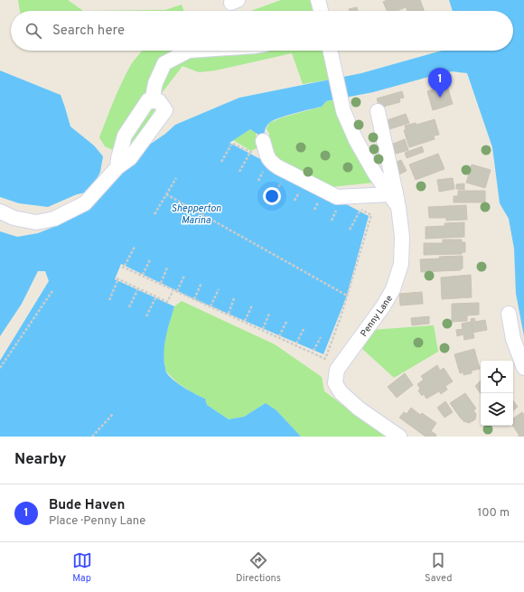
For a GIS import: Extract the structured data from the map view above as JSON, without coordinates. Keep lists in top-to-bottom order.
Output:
{
  "streets": {
    "street": ["Penny Lane"]
  },
  "water": ["Shepperton Marina"],
  "page": {
    "search": "Search here",
    "pins": "1",
    "heading": "Nearby",
    "list": [
      {
        "mark": "1",
        "name": "Bude Haven",
        "note": "Place · Penny Lane",
        "value": "100 m"
      }
    ],
    "nav": ["Map", "Directions", "Saved"]
  }
}
